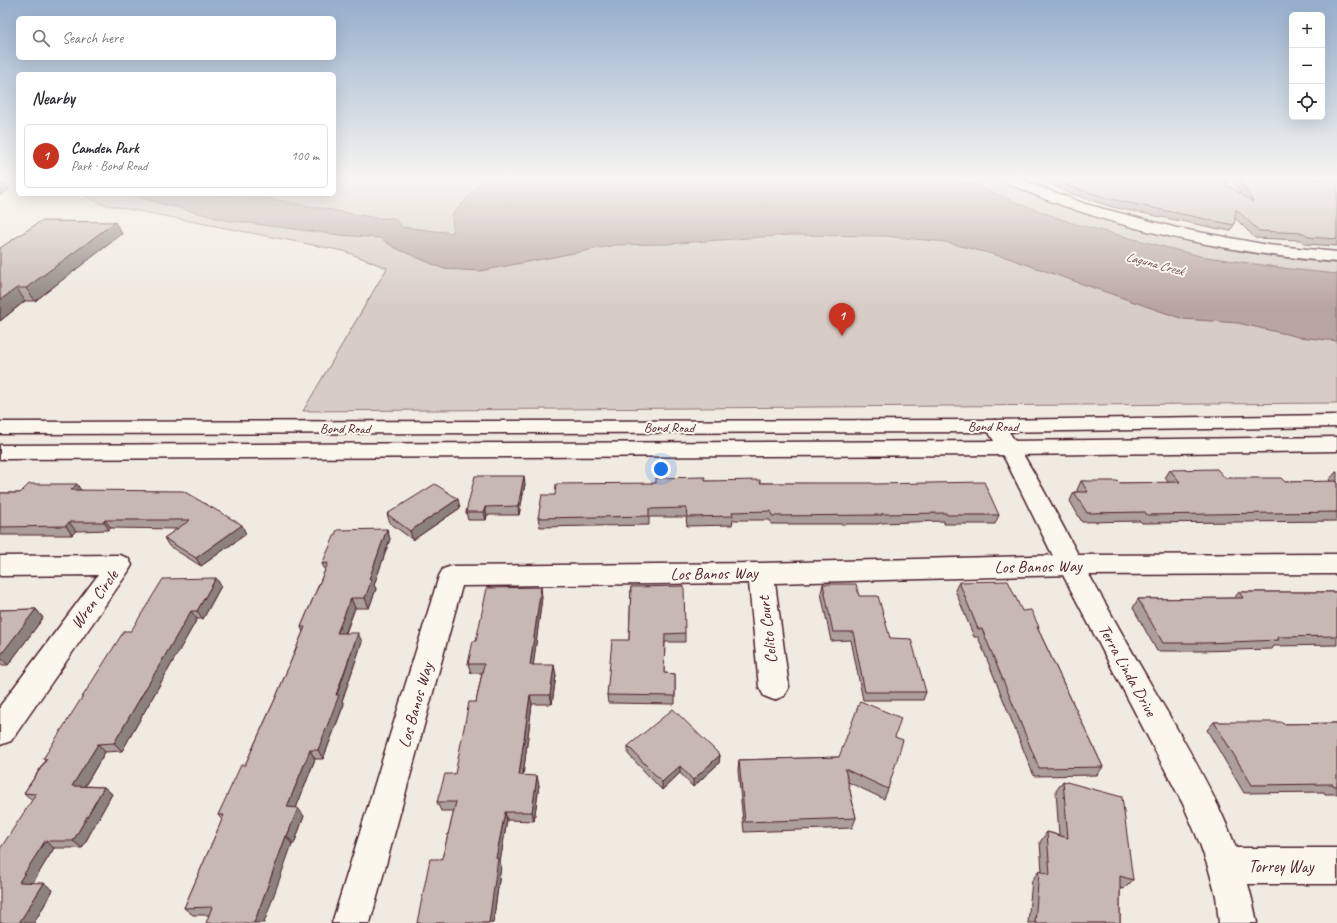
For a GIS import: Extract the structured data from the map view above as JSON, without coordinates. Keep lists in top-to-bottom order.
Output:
{
  "streets": {
    "main road": [
      "Bond Road",
      "Los Banos Way",
      "Wren Circle",
      "Celito Court",
      "Terra Linda Drive",
      "Torrey Way"
    ]
  },
  "crossings": [
    ["Bond Road", "Terra Linda Drive"],
    ["Los Banos Way", "Celito Court"],
    ["Los Banos Way", "Terra Linda Drive"],
    ["Terra Linda Drive", "Torrey Way"]
  ],
  "water": ["Laguna Creek"],
  "page": {
    "map_buttons": ["+", "−"],
    "search": "Search here",
    "heading": "Nearby",
    "list": [
      {
        "mark": "1",
        "name": "Camden Park",
        "note": "Park · Bond Road",
        "value": "100 m"
      }
    ],
    "pins": "1"
  }
}
